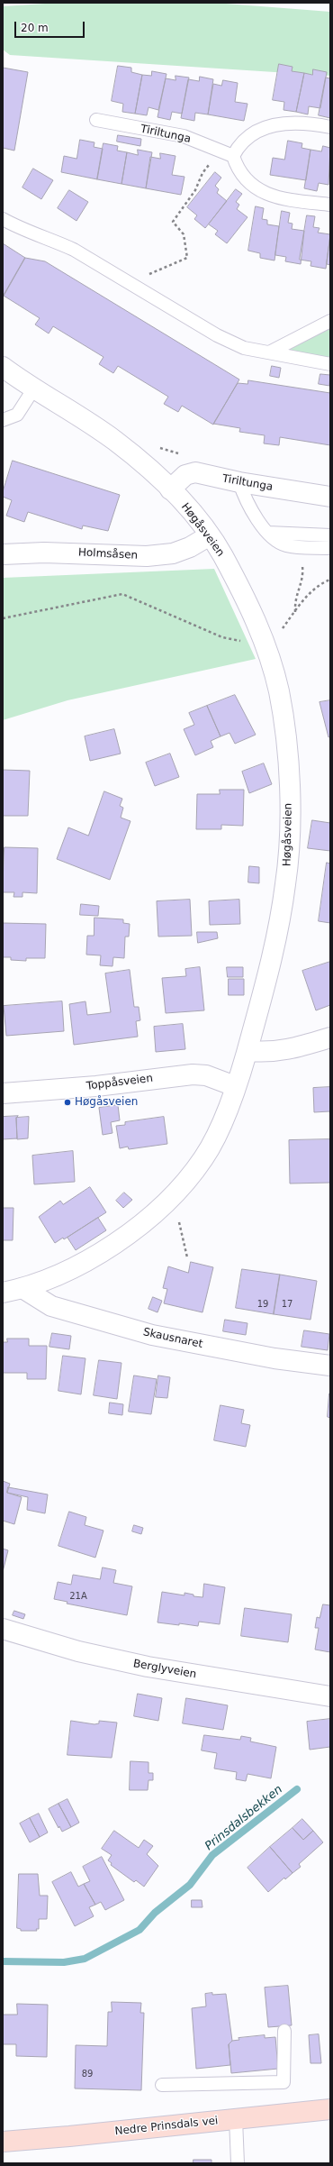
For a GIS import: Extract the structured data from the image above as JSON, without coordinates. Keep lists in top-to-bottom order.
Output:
{
  "streets": {
    "main road": ["Nedre Prinsdals vei"],
    "street": [
      "Tiriltunga",
      "Høgåsveien",
      "Holmsåsen",
      "Toppåsveien",
      "Skausnaret",
      "Berglyveien"
    ]
  },
  "crossings": [
    ["Tiriltunga", "Høgåsveien"],
    ["Høgåsveien", "Holmsåsen"],
    ["Høgåsveien", "Toppåsveien"],
    ["Høgåsveien", "Skausnaret"]
  ],
  "water": ["Prinsdalsbekken"],
  "places": ["Høgåsveien"],
  "house_numbers": [
    "19",
    "17",
    "21A",
    "89"
  ],
  "scale_bar": "20 m"
}
